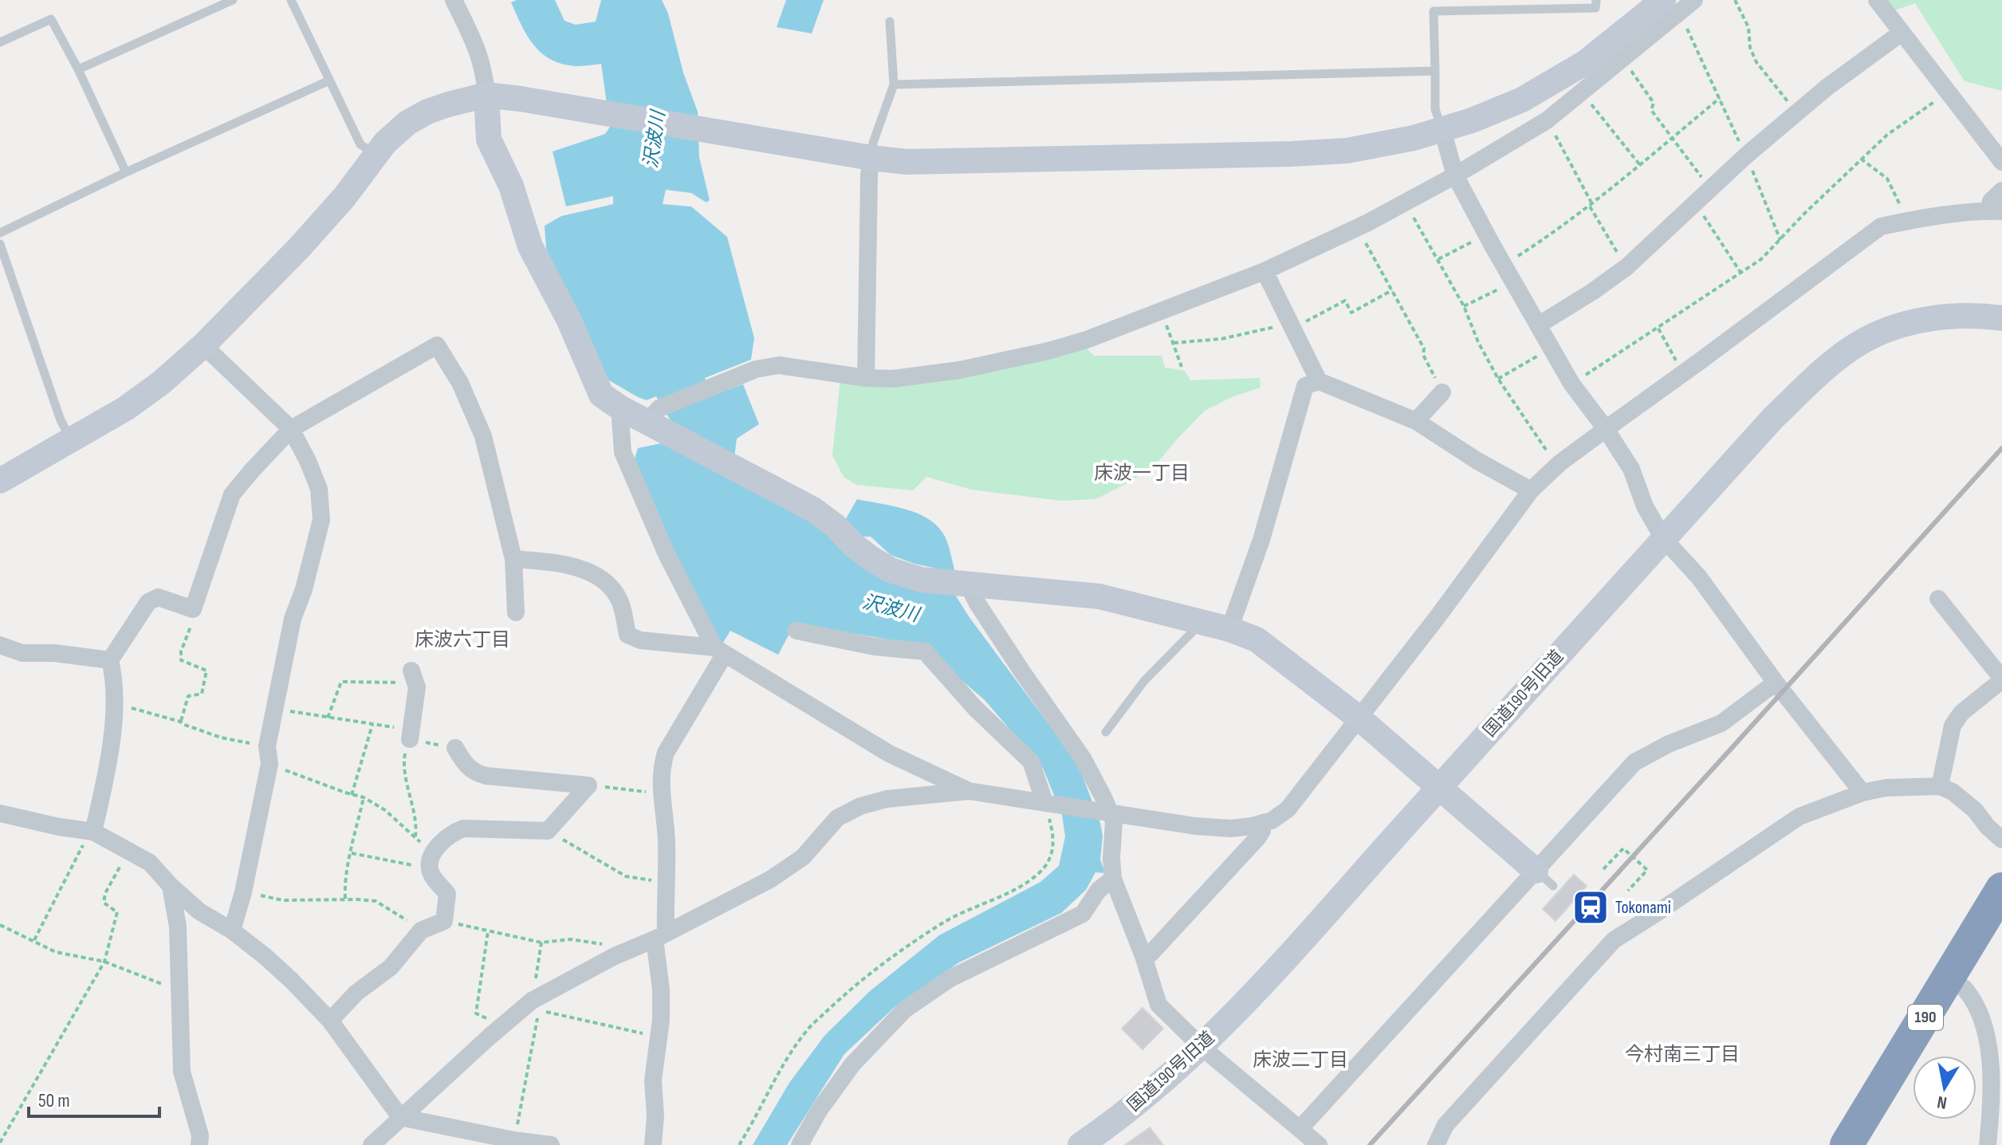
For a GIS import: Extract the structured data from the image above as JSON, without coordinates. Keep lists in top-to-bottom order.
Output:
{
  "streets": {
    "highway": ["190"],
    "street": ["国道190号旧道"]
  },
  "districts": [
    "床波一丁目",
    "床波六丁目",
    "今村南三丁目",
    "床波二丁目"
  ],
  "water": ["沢波川"],
  "places": {
    "station": ["Tokonami"]
  },
  "scale_bar": "50 m",
  "north": "bottom"
}
